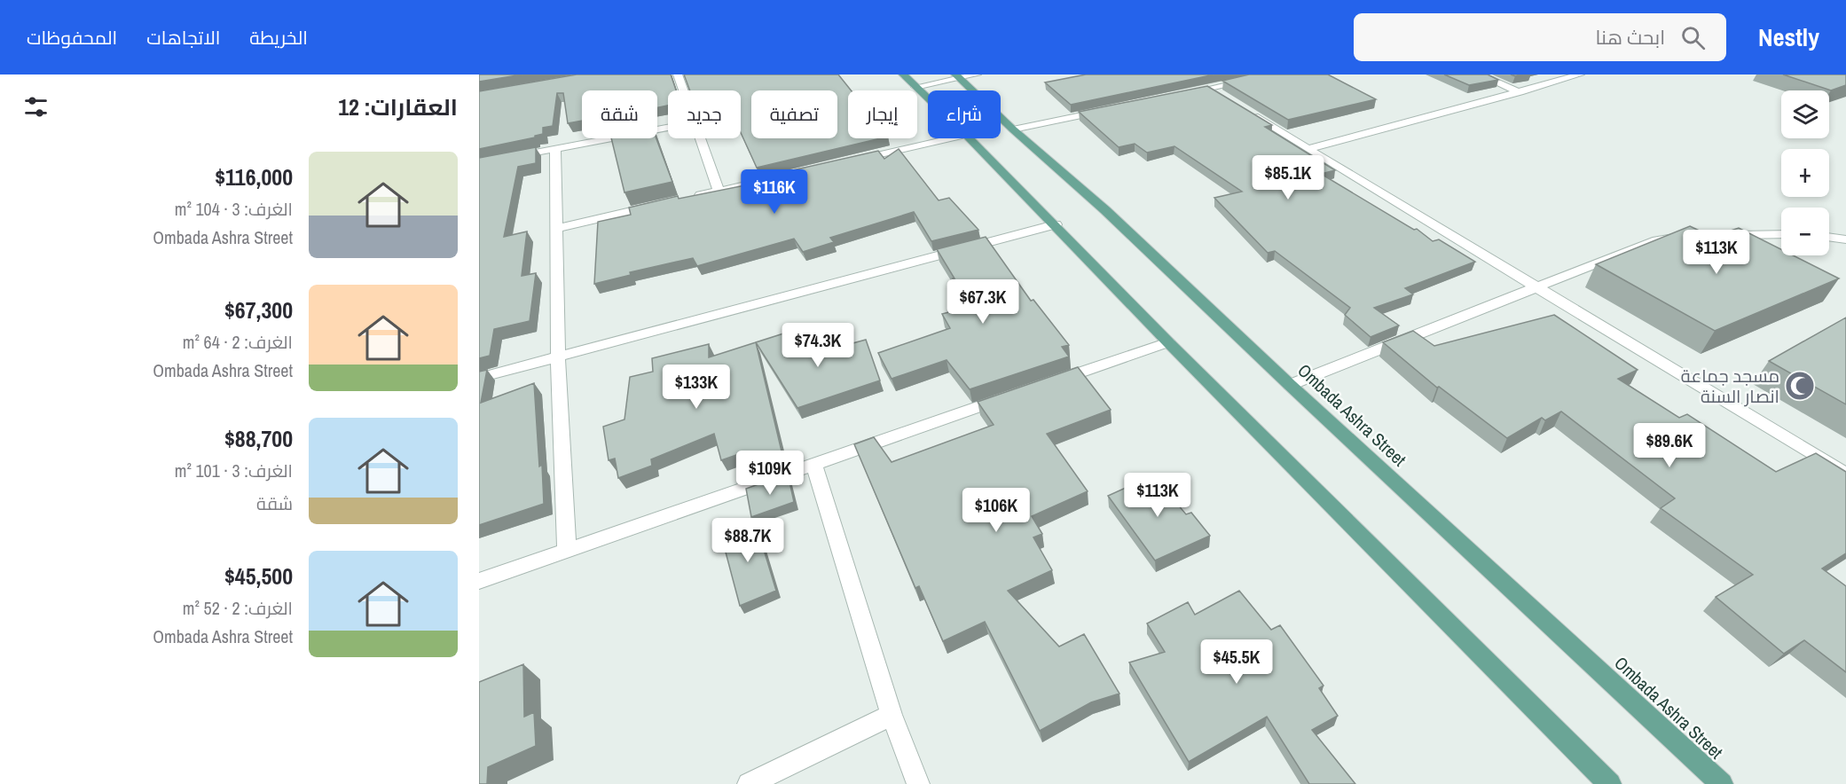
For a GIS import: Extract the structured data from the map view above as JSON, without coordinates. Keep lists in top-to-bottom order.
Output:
{
  "streets": {
    "main road": ["Ombada Ashra Street"]
  },
  "places": {
    "mosque": ["مسجد جماعة انصار السنة"]
  },
  "page": {
    "header": "Nestly",
    "search": "ابحث هنا",
    "nav": ["الخريطة", "الاتجاهات", "المحفوظات"],
    "heading": "العقارات: 12",
    "map_buttons": ["+", "−"],
    "chip": [
      "شراء",
      "إيجار",
      "تصفية",
      "جديد",
      "شقة"
    ],
    "list": [
      {
        "name": "$116,000",
        "note": "الغرف: 3 · 104 m² · Ombada Ashra Street"
      },
      {
        "name": "$67,300",
        "note": "الغرف: 2 · 64 m² · Ombada Ashra Street"
      },
      {
        "name": "$88,700",
        "note": "الغرف: 3 · 101 m² · شقة"
      },
      {
        "name": "$45,500",
        "note": "الغرف: 2 · 52 m² · Ombada Ashra Street"
      }
    ],
    "price": [
      "$85.1K",
      "$116K",
      "$113K",
      "$67.3K",
      "$74.3K",
      "$133K",
      "$89.6K",
      "$109K",
      "$113K",
      "$106K",
      "$88.7K",
      "$45.5K"
    ]
  }
}
